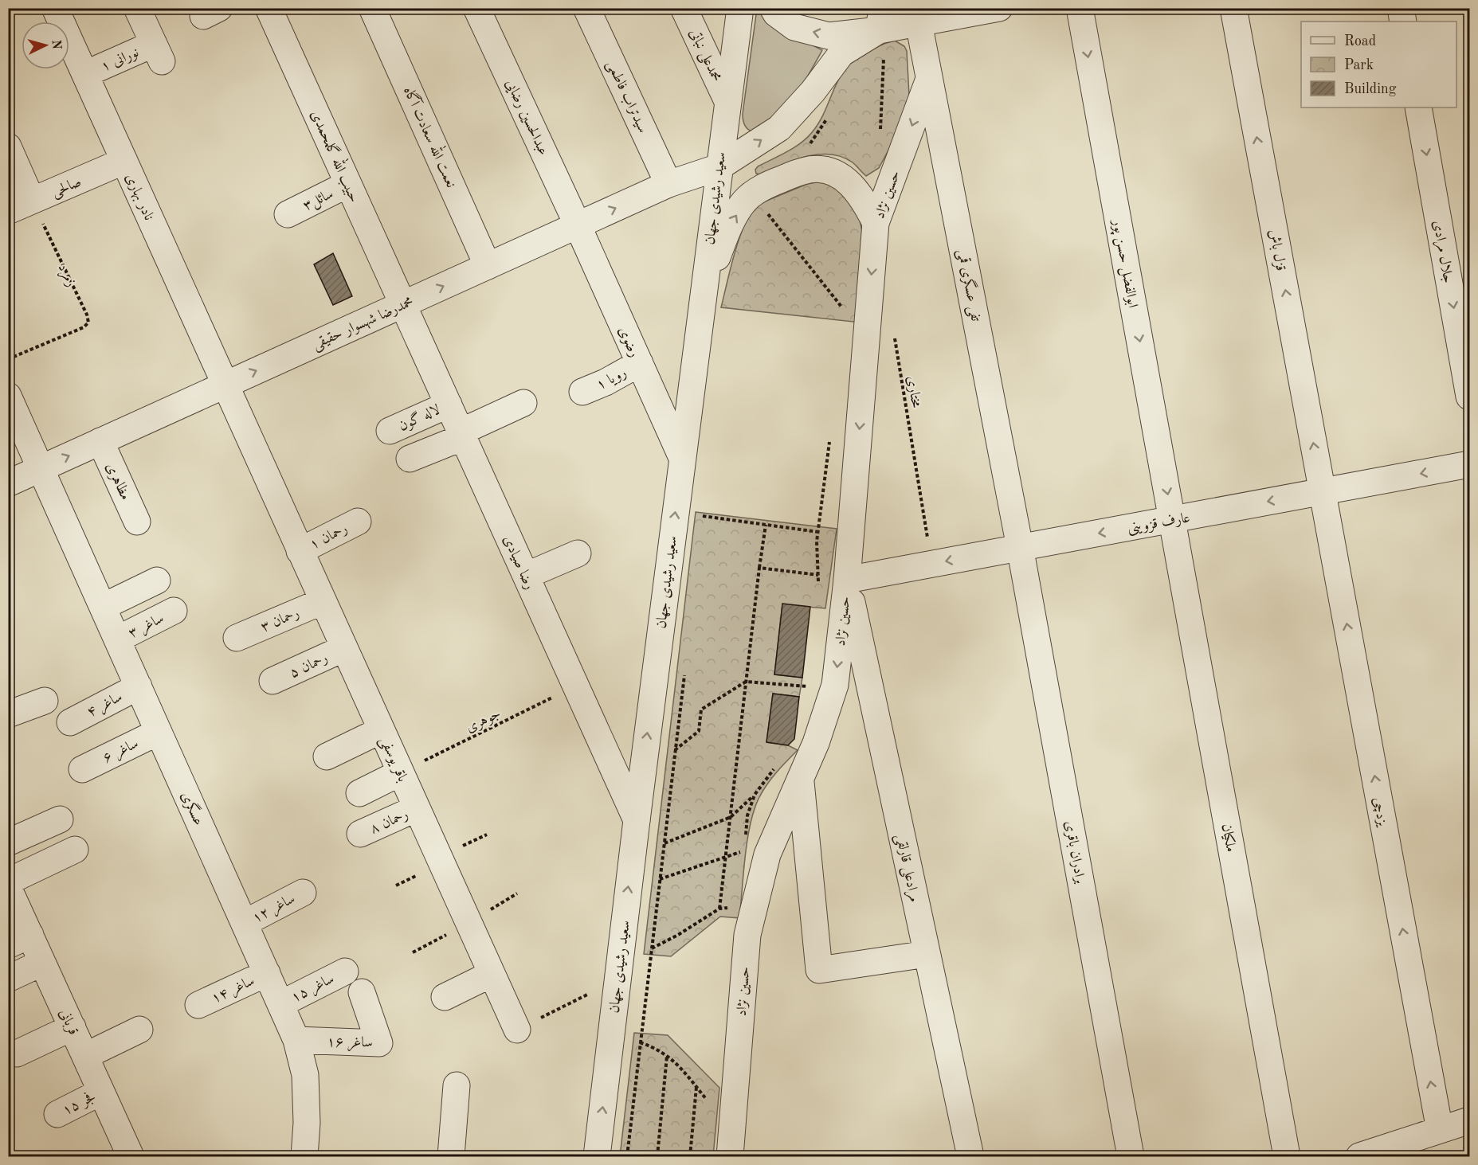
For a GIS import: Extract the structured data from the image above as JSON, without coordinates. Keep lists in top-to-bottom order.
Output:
{
  "streets": {
    "street": [
      "محمدعلی نباتی",
      "نورانی ۱",
      "سیدتراب فاطمی",
      "عبدالحسین رضایی",
      "نعمت الله سعادت آگاه",
      "حبیب الله گلمحمدی",
      "صالحی",
      "حسین نژاد",
      "نادر بهاری",
      "سعید رشیدی جهان",
      "سائل۳",
      "قزل باش",
      "جلال مرادی",
      "ابوالفضل حسن پور",
      "تفی عسگری قمی",
      "محمدرضا شهسوار حقیقی",
      "رضوی",
      "رویا ۱",
      "لاله گون",
      "مظاهری",
      "عارف قزوینی",
      "رحمان ۱",
      "رضا صیادی",
      "رحمان ۳",
      "ساغر ۳",
      "رحمان ۵",
      "ساغر ۴",
      "ساغر ۶",
      "باقر یوسفی",
      "عسگری",
      "یزدچی",
      "رحمان ۸",
      "ملکیان",
      "برادران باقری",
      "مرادعلی قارلقی",
      "ساغر ۱۲",
      "ساغر ۱۵",
      "ساغر ۱۴",
      "قربانی",
      "ساغر ۱۶",
      "فجر ۱۵"
    ],
    "path": ["زمرد", "مختاری", "جوهری"]
  },
  "crossings": [
    ["محمدعلی نباتی", "سعید رشیدی جهان"],
    ["نورانی ۱", "نادر بهاری"],
    ["سیدتراب فاطمی", "محمدرضا شهسوار حقیقی"],
    ["عبدالحسین رضایی", "محمدرضا شهسوار حقیقی"],
    ["عبدالحسین رضایی", "رضوی"],
    ["نعمت الله سعادت آگاه", "محمدرضا شهسوار حقیقی"],
    ["حبیب الله گلمحمدی", "سائل۳"],
    ["حبیب الله گلمحمدی", "محمدرضا شهسوار حقیقی"],
    ["حبیب الله گلمحمدی", "رضا صیادی"],
    ["صالحی", "نادر بهاری"],
    ["صالحی", "زمرد"],
    ["حسین نژاد", "تفی عسگری قمی"],
    ["حسین نژاد", "عارف قزوینی"],
    ["حسین نژاد", "مرادعلی قارلقی"],
    ["نادر بهاری", "محمدرضا شهسوار حقیقی"],
    ["نادر بهاری", "باقر یوسفی"],
    ["سعید رشیدی جهان", "محمدرضا شهسوار حقیقی"],
    ["سعید رشیدی جهان", "رضوی"],
    ["سعید رشیدی جهان", "رضا صیادی"],
    ["قزل باش", "عارف قزوینی"],
    ["قزل باش", "یزدچی"],
    ["ابوالفضل حسن پور", "عارف قزوینی"],
    ["ابوالفضل حسن پور", "ملکیان"],
    ["تفی عسگری قمی", "عارف قزوینی"],
    ["تفی عسگری قمی", "برادران باقری"],
    ["محمدرضا شهسوار حقیقی", "رضوی"],
    ["محمدرضا شهسوار حقیقی", "مظاهری"],
    ["محمدرضا شهسوار حقیقی", "رضا صیادی"],
    ["محمدرضا شهسوار حقیقی", "باقر یوسفی"],
    ["محمدرضا شهسوار حقیقی", "عسگری"],
    ["رضوی", "رویا ۱"],
    ["مختاری", "عارف قزوینی"],
    ["لاله گون", "رضا صیادی"],
    ["عارف قزوینی", "یزدچی"],
    ["عارف قزوینی", "ملکیان"],
    ["عارف قزوینی", "برادران باقری"],
    ["عارف قزوینی", "مرادعلی قارلقی"],
    ["رحمان ۱", "باقر یوسفی"],
    ["رضا صیادی", "جوهری"],
    ["رحمان ۳", "باقر یوسفی"],
    ["ساغر ۳", "عسگری"],
    ["رحمان ۵", "باقر یوسفی"],
    ["ساغر ۴", "عسگری"],
    ["جوهری", "باقر یوسفی"],
    ["ساغر ۶", "عسگری"],
    ["باقر یوسفی", "رحمان ۸"],
    ["عسگری", "ساغر ۱۲"],
    ["عسگری", "ساغر ۱۵"],
    ["عسگری", "ساغر ۱۴"],
    ["عسگری", "ساغر ۱۶"],
    ["قربانی", "فجر ۱۵"]
  ],
  "one_way": [
    "حسین نژاد",
    "سعید رشیدی جهان",
    "قزل باش",
    "جلال مرادی",
    "ابوالفضل حسن پور",
    "محمدرضا شهسوار حقیقی",
    "عارف قزوینی",
    "یزدچی"
  ],
  "legend": ["Road", "Park", "Building"],
  "north": "right"
}
